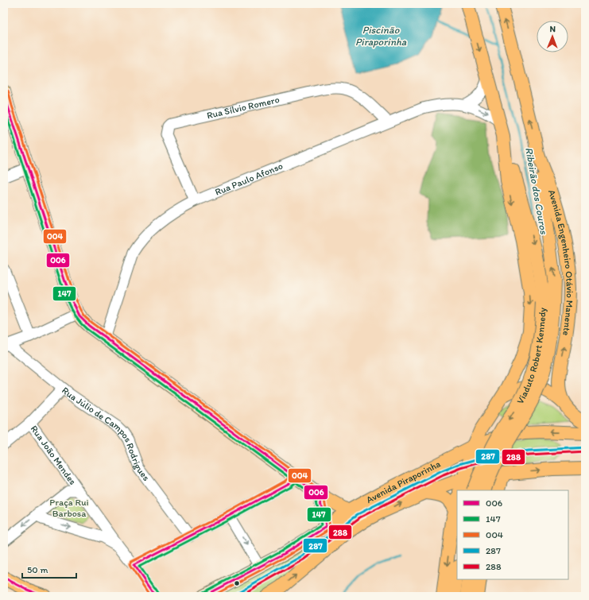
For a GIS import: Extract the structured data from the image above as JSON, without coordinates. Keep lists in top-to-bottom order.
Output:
{
  "streets": {
    "main road": ["Avenida Engenheiro Otávio Manente", "Viaduto Robert Kennedy", "Avenida Piraporinha"],
    "street": [
      "Rua Sílvio Romero",
      "Rua Paulo Afonso",
      "Rua Júlio de Campos Rodrigues",
      "Rua João Mendes"
    ]
  },
  "crossings": [
    ["Rua Sílvio Romero", "Rua Paulo Afonso"],
    ["Avenida Engenheiro Otávio Manente", "Viaduto Robert Kennedy"]
  ],
  "water": ["Piscinão Piraporinha", "Ribeirão dos Couros"],
  "parks": ["Praça Rui Barbosa"],
  "lines": [
    "transit line 004",
    "transit line 006",
    "transit line 147",
    "transit line 287",
    "transit line 288"
  ],
  "legend": [
    "006",
    "147",
    "004",
    "287",
    "288"
  ],
  "scale_bar": "50 m",
  "north": "top"
}
